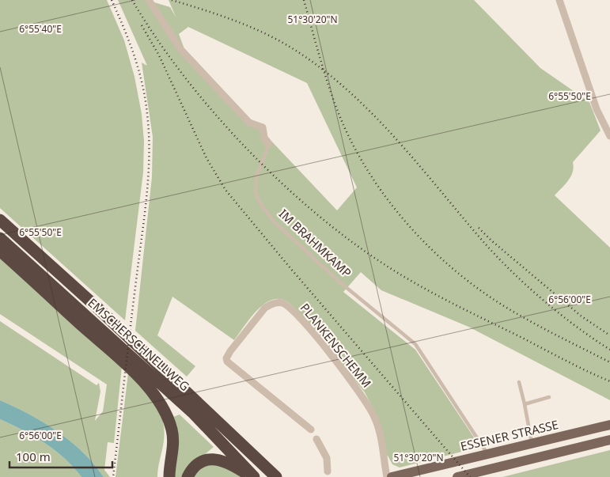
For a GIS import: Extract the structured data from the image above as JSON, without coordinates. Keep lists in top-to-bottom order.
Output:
{
  "streets": {
    "highway": ["EMSCHERSCHNELLWEG"],
    "main road": ["ESSENER STRASSE"],
    "street": ["IM BRAHMKAMP", "PLANKENSCHEMM"]
  },
  "crossings": [
    ["IM BRAHMKAMP", "ESSENER STRASSE"]
  ],
  "scale_bar": "100 m",
  "coordinates": [
    "51°30'20\"N",
    "6°55'40\"E",
    "6°55'50\"E",
    "6°56'00\"E"
  ]
}
